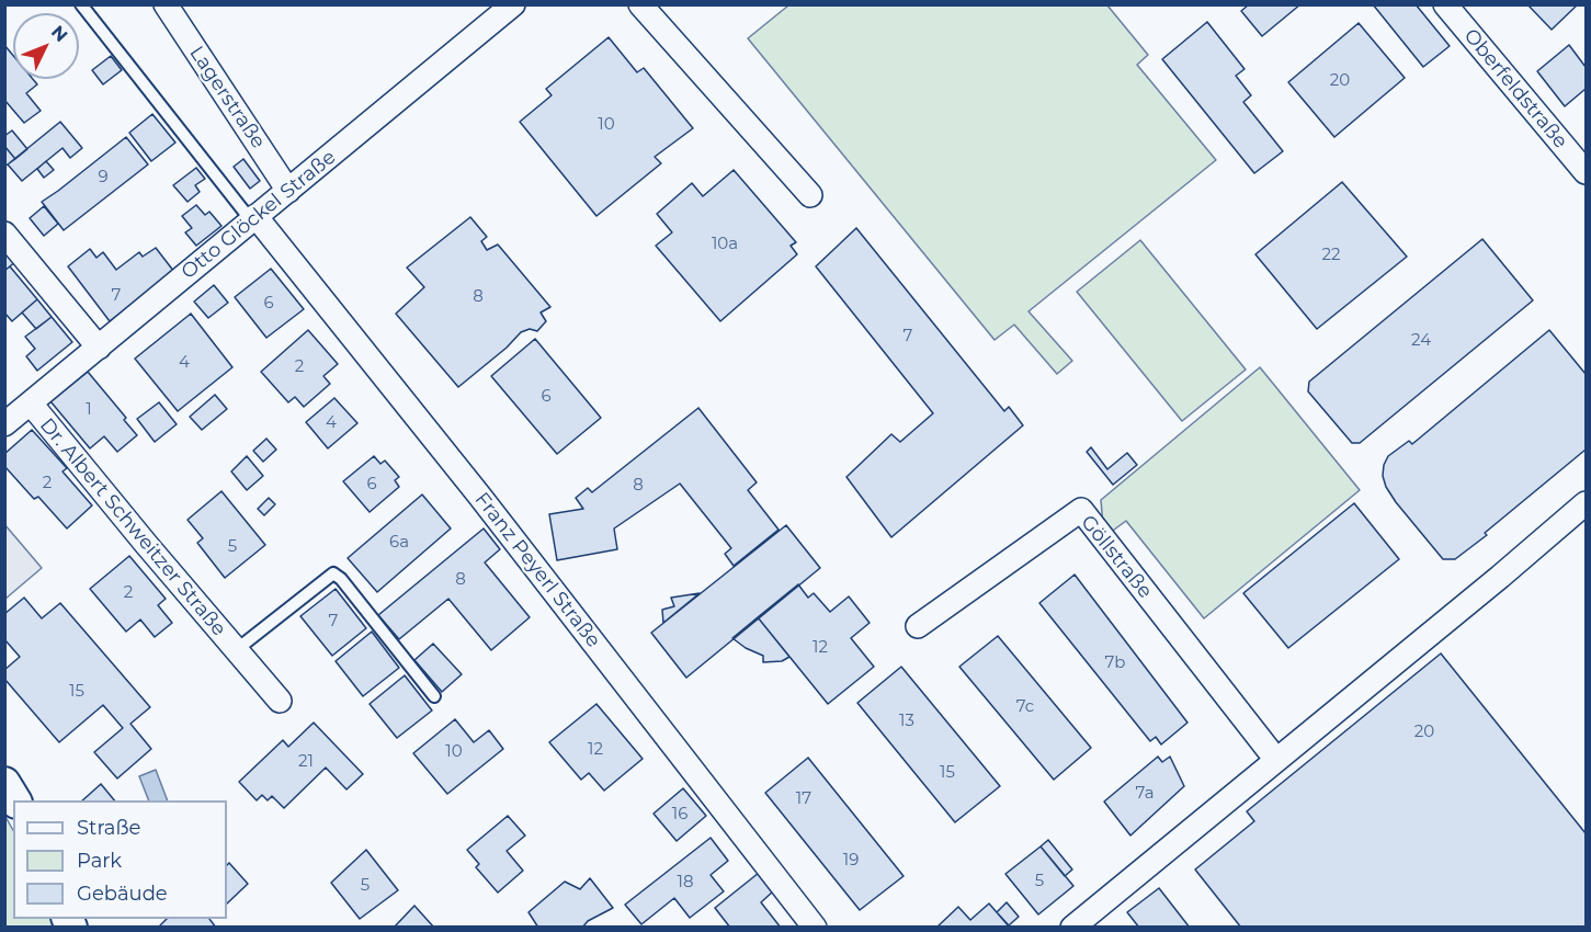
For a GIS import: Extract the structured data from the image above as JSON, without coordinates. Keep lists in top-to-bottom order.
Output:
{
  "streets": {
    "street": [
      "Oberfeldstraße",
      "Lagerstraße",
      "Otto Glöckel Straße",
      "Dr. Albert Schweitzer Straße",
      "Göllstraße",
      "Franz Peyerl Straße"
    ]
  },
  "crossings": [
    ["Lagerstraße", "Otto Glöckel Straße"],
    ["Otto Glöckel Straße", "Dr. Albert Schweitzer Straße"],
    ["Otto Glöckel Straße", "Franz Peyerl Straße"]
  ],
  "house_numbers": [
    "20",
    "10",
    "9",
    "10a",
    "22",
    "7",
    "8",
    "6",
    "7",
    "24",
    "4",
    "2",
    "6",
    "1",
    "4",
    "2",
    "6",
    "8",
    "6a",
    "5",
    "8",
    "2",
    "7",
    "12",
    "7b",
    "15",
    "7c",
    "13",
    "20",
    "12",
    "10",
    "21",
    "15",
    "7a",
    "17",
    "16",
    "19",
    "5",
    "18",
    "5"
  ],
  "legend": ["Straße", "Park", "Gebäude"],
  "north": "top right"
}
